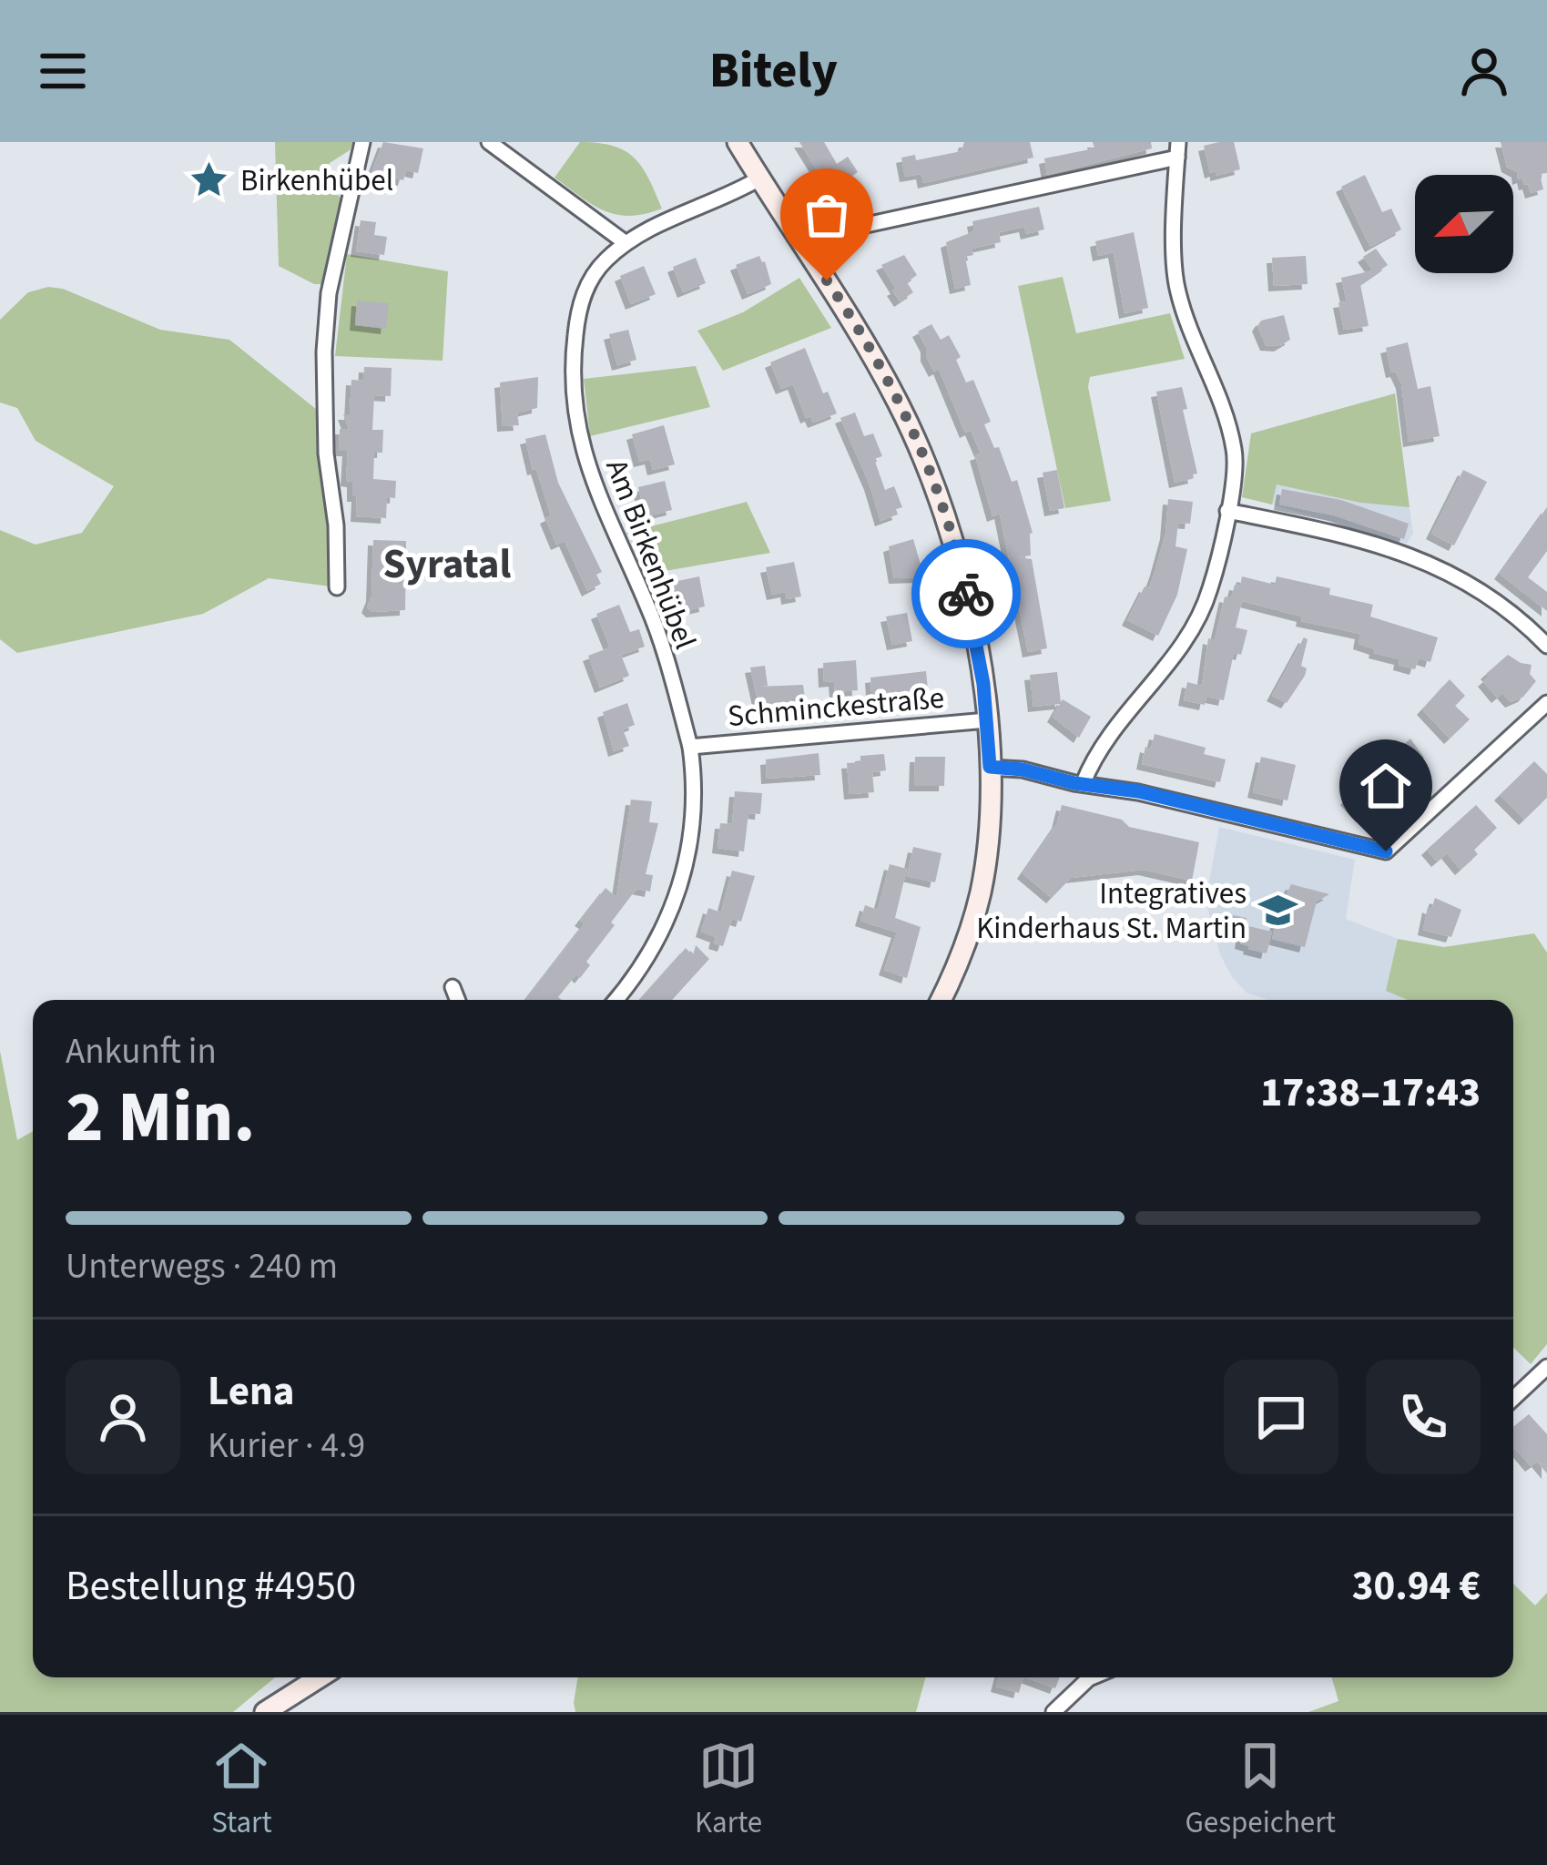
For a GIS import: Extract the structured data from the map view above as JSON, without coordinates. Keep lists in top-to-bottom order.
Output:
{
  "streets": {
    "street": ["Am Birkenhübel", "Schminckestraße"]
  },
  "crossings": [
    ["Am Birkenhübel", "Schminckestraße"]
  ],
  "districts": ["Syratal"],
  "places": {
    "place": ["Birkenhübel"],
    "school or university": ["Integratives Kinderhaus St. Martin"]
  },
  "north": "bottom left",
  "page": {
    "header": "Bitely",
    "heading": ["2 Min.", "Ankunft in", "17:38–17:43"],
    "panel": [
      "Lena",
      "Kurier · 4.9",
      "Bestellung #4950",
      "30.94 €"
    ],
    "bar": "Unterwegs · 240 m",
    "tabs": ["Start", "Karte", "Gespeichert"]
  }
}
